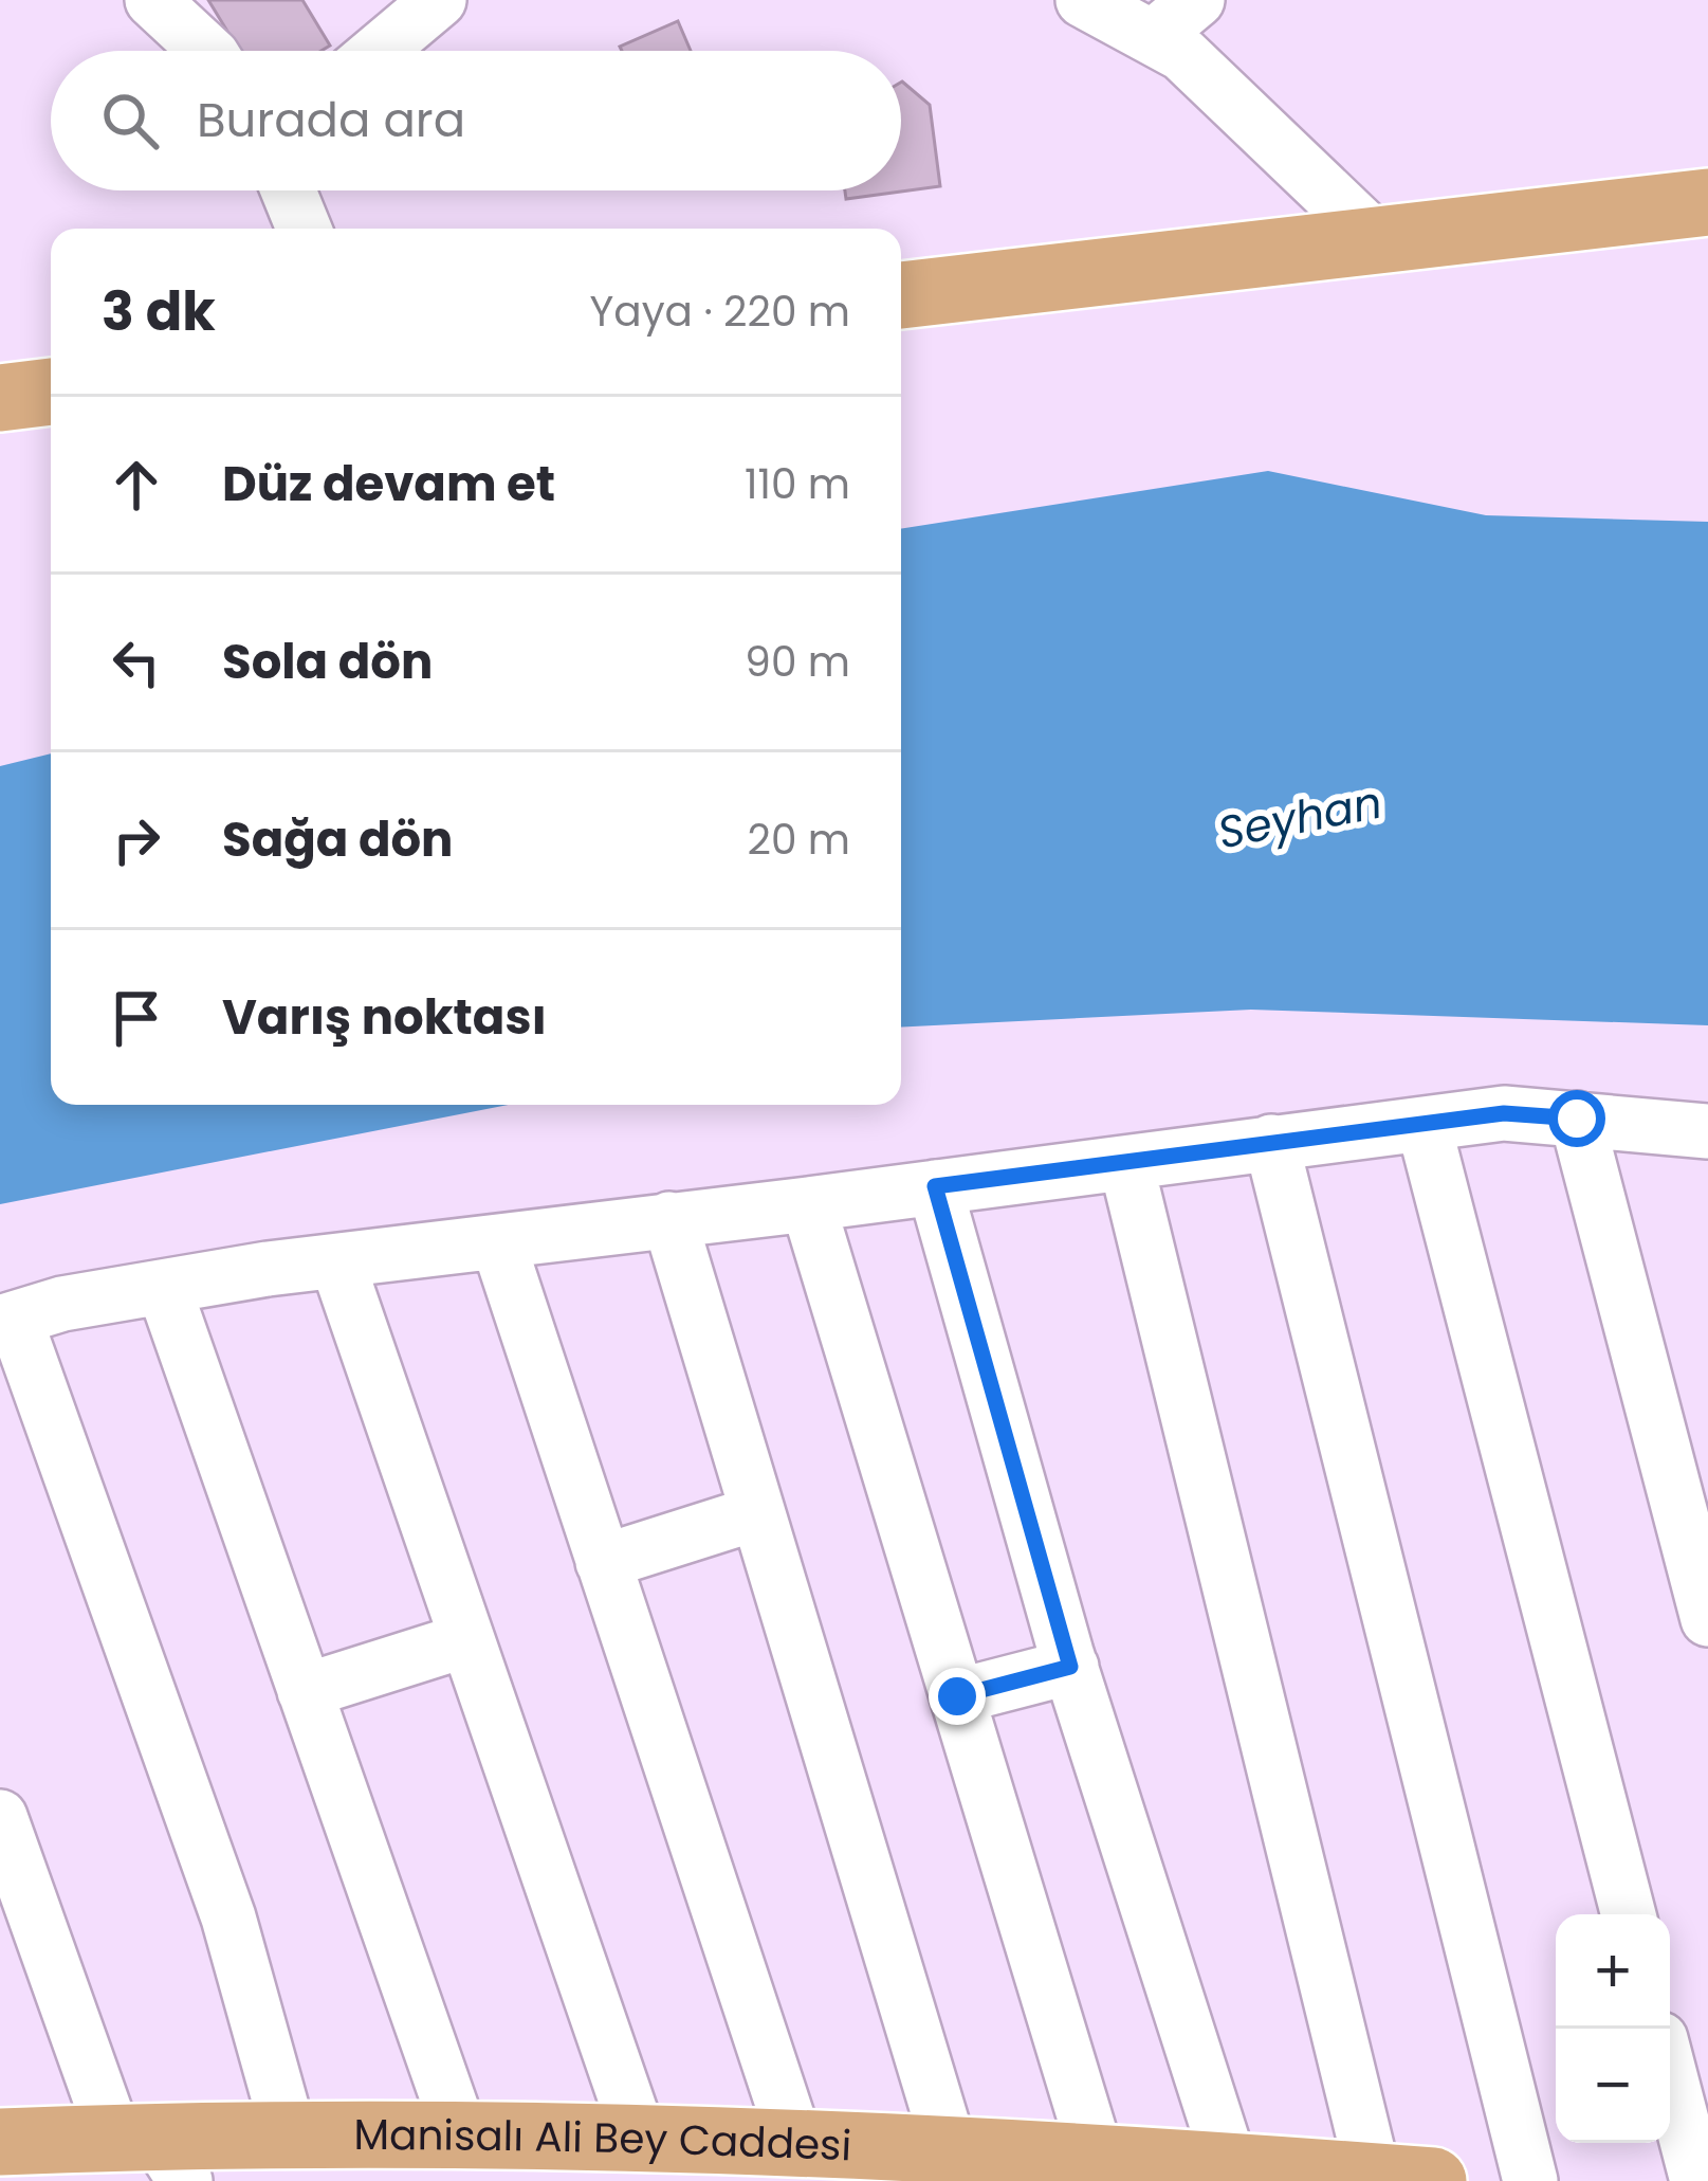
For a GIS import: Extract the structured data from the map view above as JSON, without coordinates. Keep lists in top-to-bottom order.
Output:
{
  "streets": {
    "main road": ["Manisalı Ali Bey Caddesi"]
  },
  "water": ["Seyhan"],
  "page": {
    "search": "Burada ara",
    "heading": ["3 dk", "Yaya · 220 m"],
    "list": [
      ["Düz devam et", "110 m"],
      ["Sola dön", "90 m"],
      ["Sağa dön", "20 m"],
      "Varış noktası"
    ],
    "map_buttons": ["+", "−"]
  }
}
